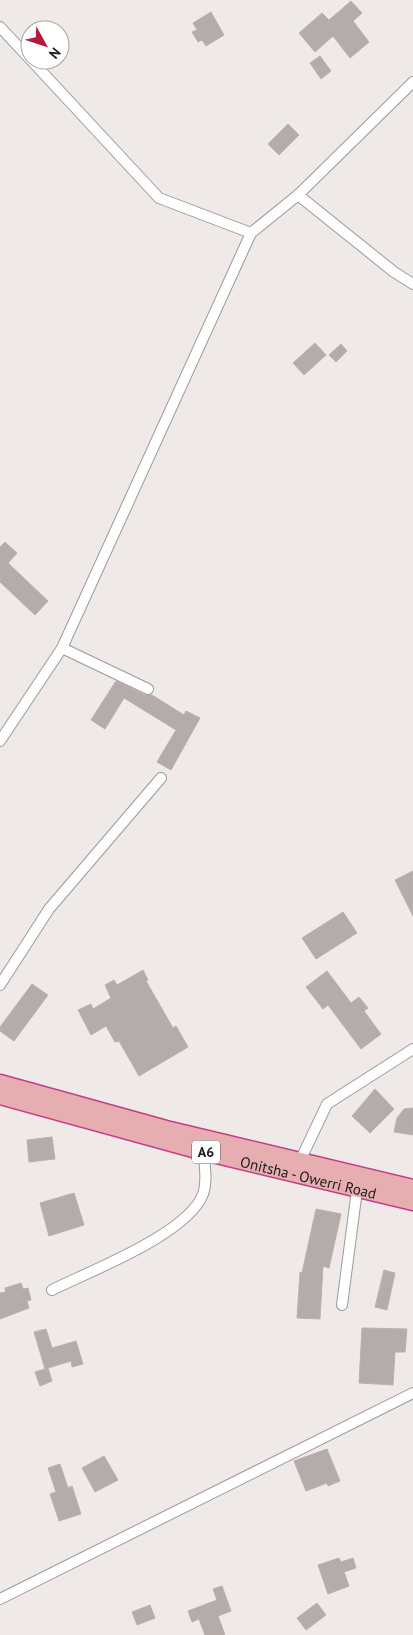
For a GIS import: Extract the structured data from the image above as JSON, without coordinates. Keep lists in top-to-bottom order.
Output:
{
  "streets": {
    "highway": ["A6", "Onitsha - Owerri Road"]
  },
  "north": "bottom right"
}
